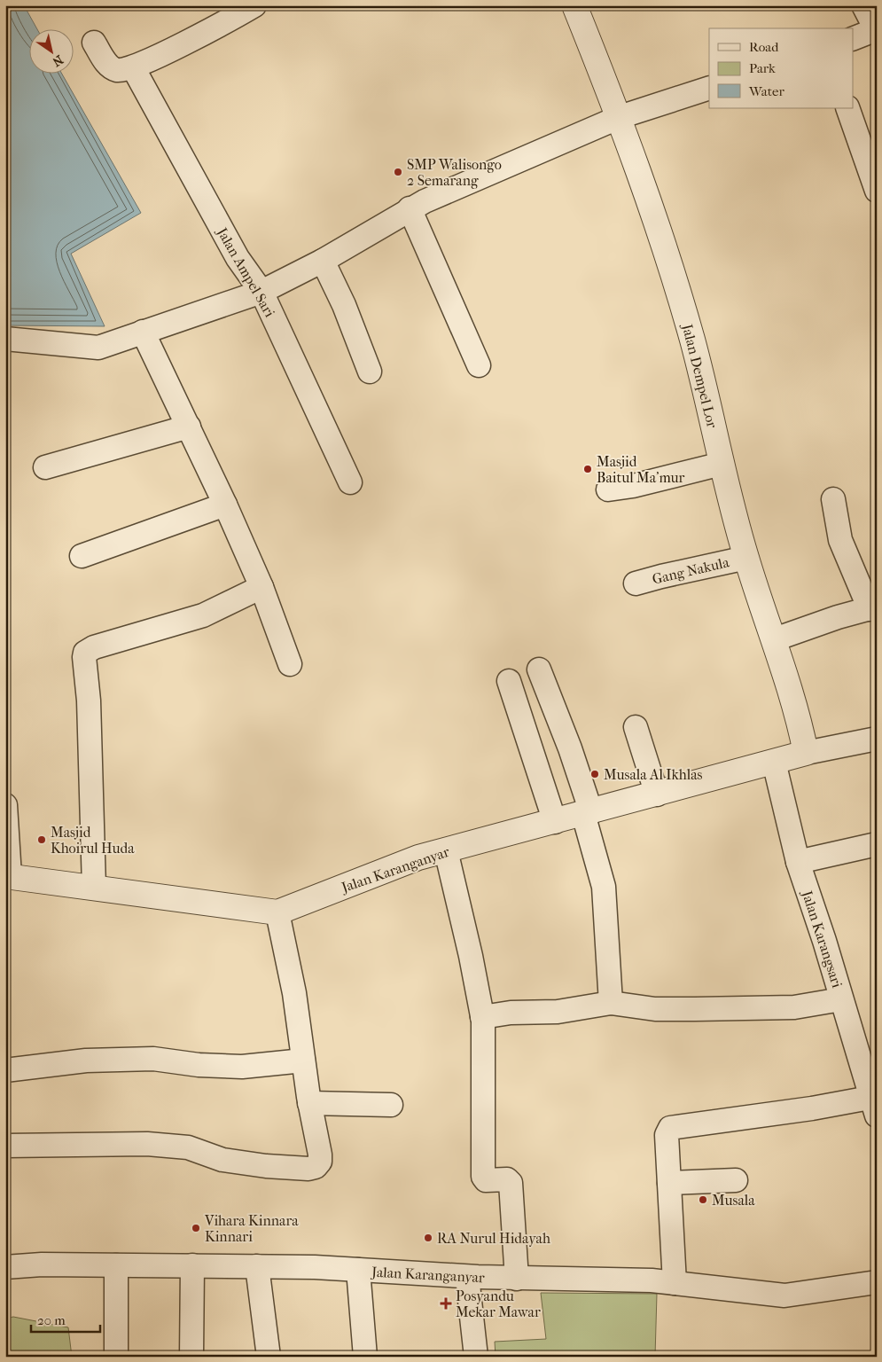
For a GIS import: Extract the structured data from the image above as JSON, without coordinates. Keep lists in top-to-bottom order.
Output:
{
  "streets": {
    "street": [
      "Jalan Ampel Sari",
      "Jalan Dempel Lor",
      "Gang Nakula",
      "Jalan Karanganyar",
      "Jalan Karangsari"
    ]
  },
  "crossings": [
    ["Jalan Dempel Lor", "Gang Nakula"],
    ["Jalan Dempel Lor", "Jalan Karanganyar"],
    ["Jalan Karanganyar", "Jalan Karangsari"]
  ],
  "places": {
    "other": [
      "SMP Walisongo 2 Semarang",
      "Masjid Baitul Ma'mur",
      "Musala Al Ikhlas",
      "Masjid Khoirul Huda",
      "Musala",
      "Vihara Kinnara Kinnari",
      "RA Nurul Hidayah"
    ],
    "health": ["Posyandu Mekar Mawar"]
  },
  "legend": ["Road", "Park", "Water"],
  "scale_bar": "20 m",
  "north": "bottom right"
}
